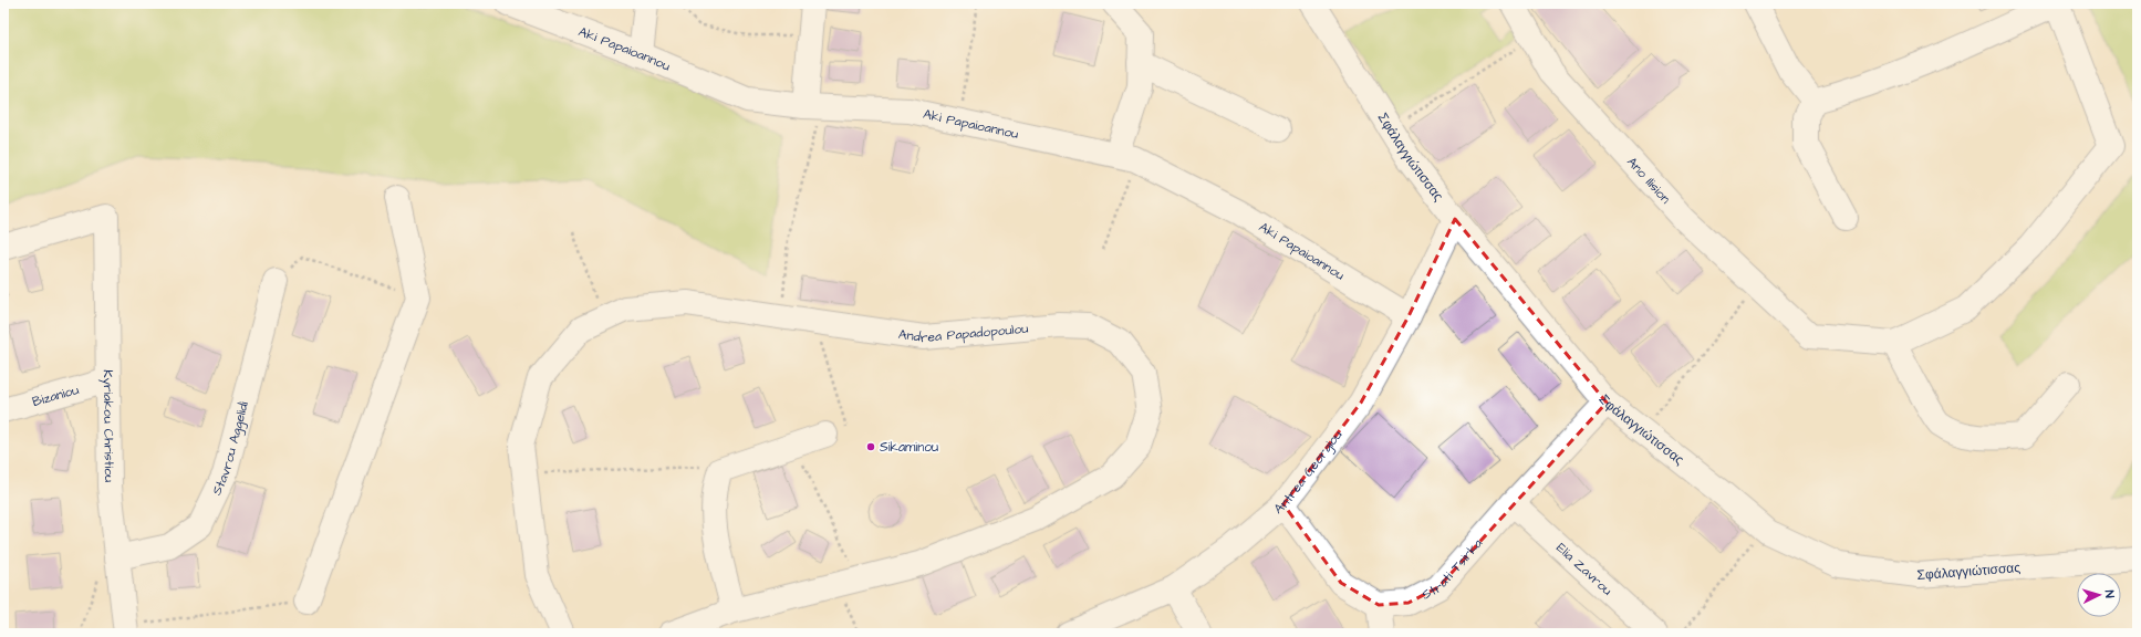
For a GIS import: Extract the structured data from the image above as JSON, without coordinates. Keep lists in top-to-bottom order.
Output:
{
  "streets": {
    "street": [
      "Aki Papaioannou",
      "Σφάλαγγιώτισσας",
      "Ano Ilision",
      "Andrea Papadopoulou",
      "Bizaniou",
      "Kyriakou Christiou",
      "Stavrou Aggelidi",
      "Antrea Georgiou",
      "Strati Tsirka",
      "Elia Zavrou"
    ]
  },
  "crossings": [
    ["Aki Papaioannou", "Antrea Georgiou"],
    ["Σφάλαγγιώτισσας", "Antrea Georgiou"],
    ["Σφάλαγγιώτισσας", "Strati Tsirka"],
    ["Bizaniou", "Kyriakou Christiou"],
    ["Kyriakou Christiou", "Stavrou Aggelidi"],
    ["Strati Tsirka", "Elia Zavrou"]
  ],
  "places": ["Sikaminou"],
  "north": "right"
}
